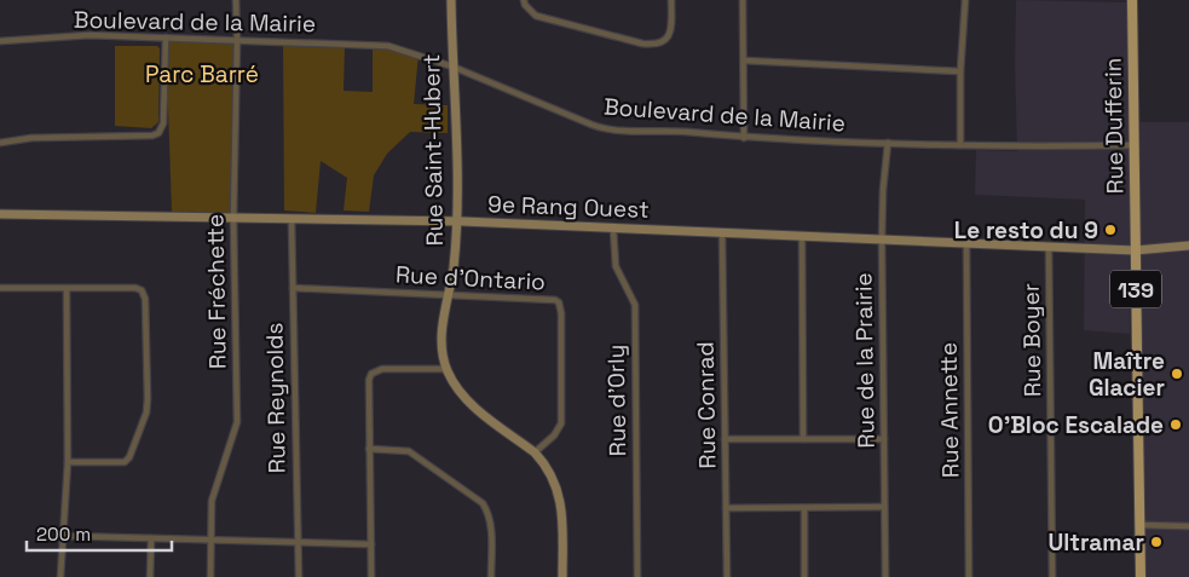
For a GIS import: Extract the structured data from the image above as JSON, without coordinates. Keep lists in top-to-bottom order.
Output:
{
  "streets": {
    "main road": ["Rue Dufferin", "139"],
    "street": [
      "Boulevard de la Mairie",
      "Rue Saint-Hubert",
      "9e Rang Ouest",
      "Rue d'Ontario",
      "Rue Fréchette",
      "Rue Boyer",
      "Rue de la Prairie",
      "Rue Reynolds",
      "Rue d'Orly",
      "Rue Conrad",
      "Rue Annette"
    ]
  },
  "crossings": [
    ["Boulevard de la Mairie", "Rue Dufferin"],
    ["Boulevard de la Mairie", "Rue Saint-Hubert"],
    ["Boulevard de la Mairie", "Rue Fréchette"],
    ["Boulevard de la Mairie", "Rue de la Prairie"],
    ["Rue Dufferin", "9e Rang Ouest"],
    ["Rue Saint-Hubert", "9e Rang Ouest"],
    ["Rue Saint-Hubert", "Rue d'Ontario"],
    ["9e Rang Ouest", "Rue Fréchette"],
    ["9e Rang Ouest", "Rue Boyer"],
    ["9e Rang Ouest", "Rue de la Prairie"],
    ["9e Rang Ouest", "Rue Reynolds"],
    ["9e Rang Ouest", "Rue d'Orly"],
    ["9e Rang Ouest", "Rue Conrad"],
    ["9e Rang Ouest", "Rue Annette"],
    ["Rue d'Ontario", "Rue Reynolds"]
  ],
  "parks": ["Parc Barré"],
  "places": [
    "Le resto du 9",
    "Maître Glacier",
    "O'Bloc Escalade",
    "Ultramar"
  ],
  "scale_bar": "200 m"
}
